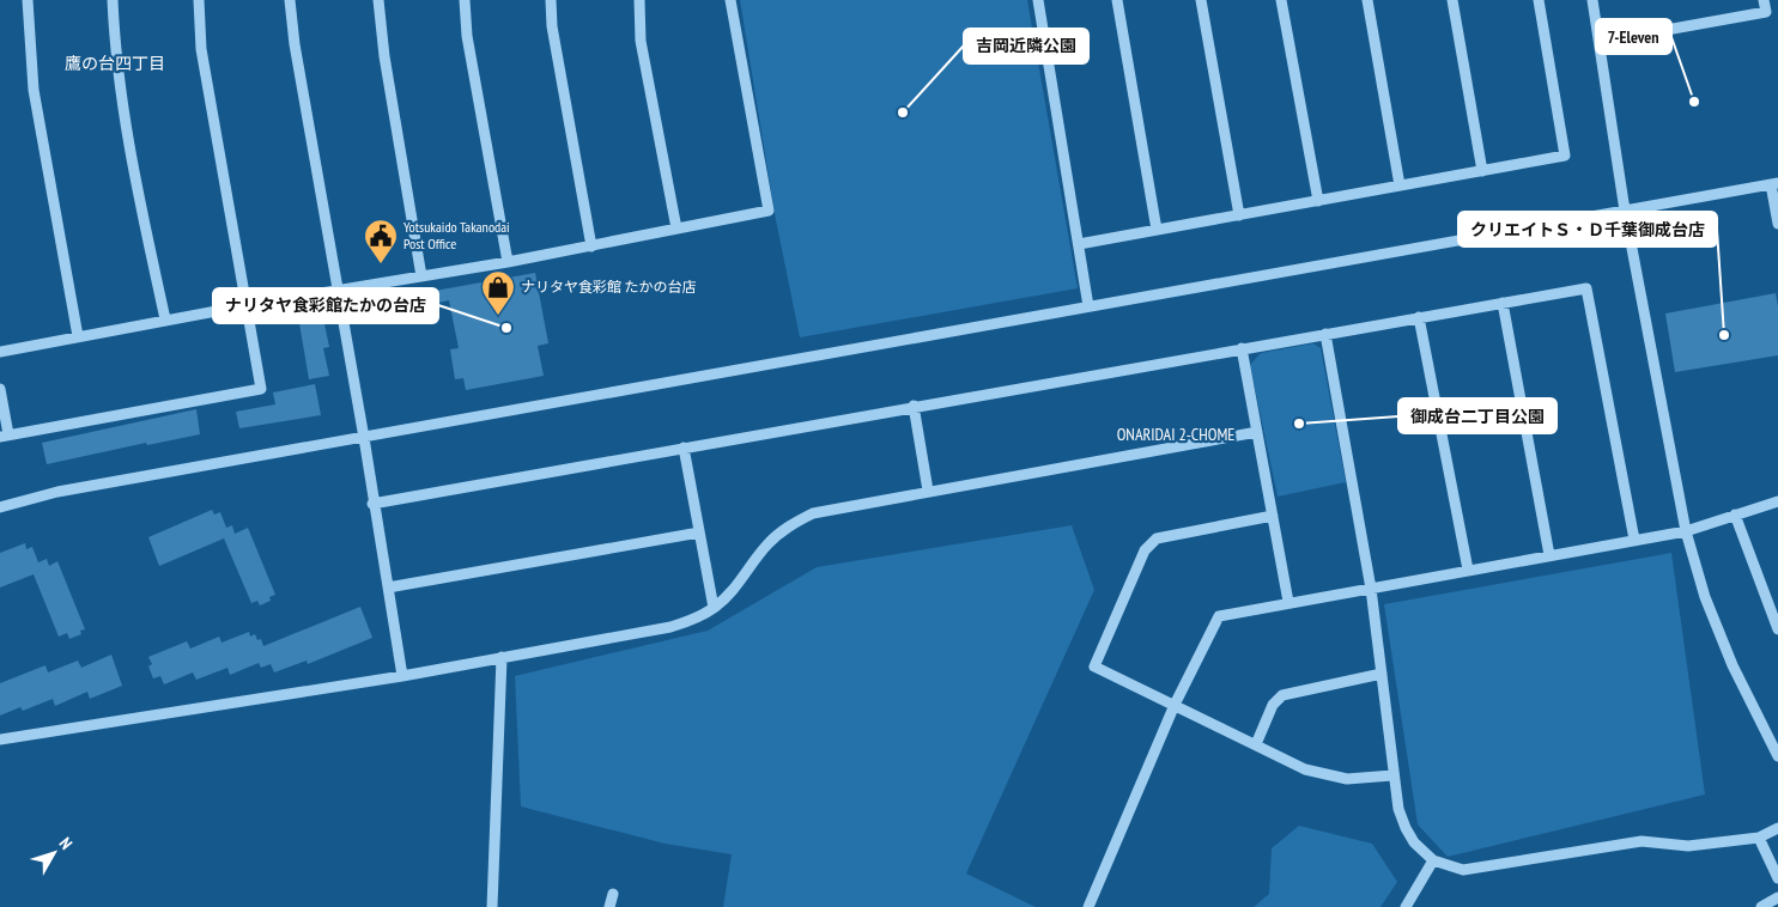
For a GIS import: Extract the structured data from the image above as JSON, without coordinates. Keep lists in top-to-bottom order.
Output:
{
  "districts": ["鷹の台四丁目", "ONARIDAI 2-CHOME"],
  "places": {
    "other": [
      "7-Eleven",
      "吉岡近隣公園",
      "ナリタヤ食彩館たかの台店",
      "クリエイトＳ・Ｄ千葉御成台店",
      "御成台二丁目公園"
    ],
    "public building": ["Yotsukaido Takanodai Post Office"],
    "shop": ["ナリタヤ食彩館 たかの台店"]
  },
  "north": "top right"
}
